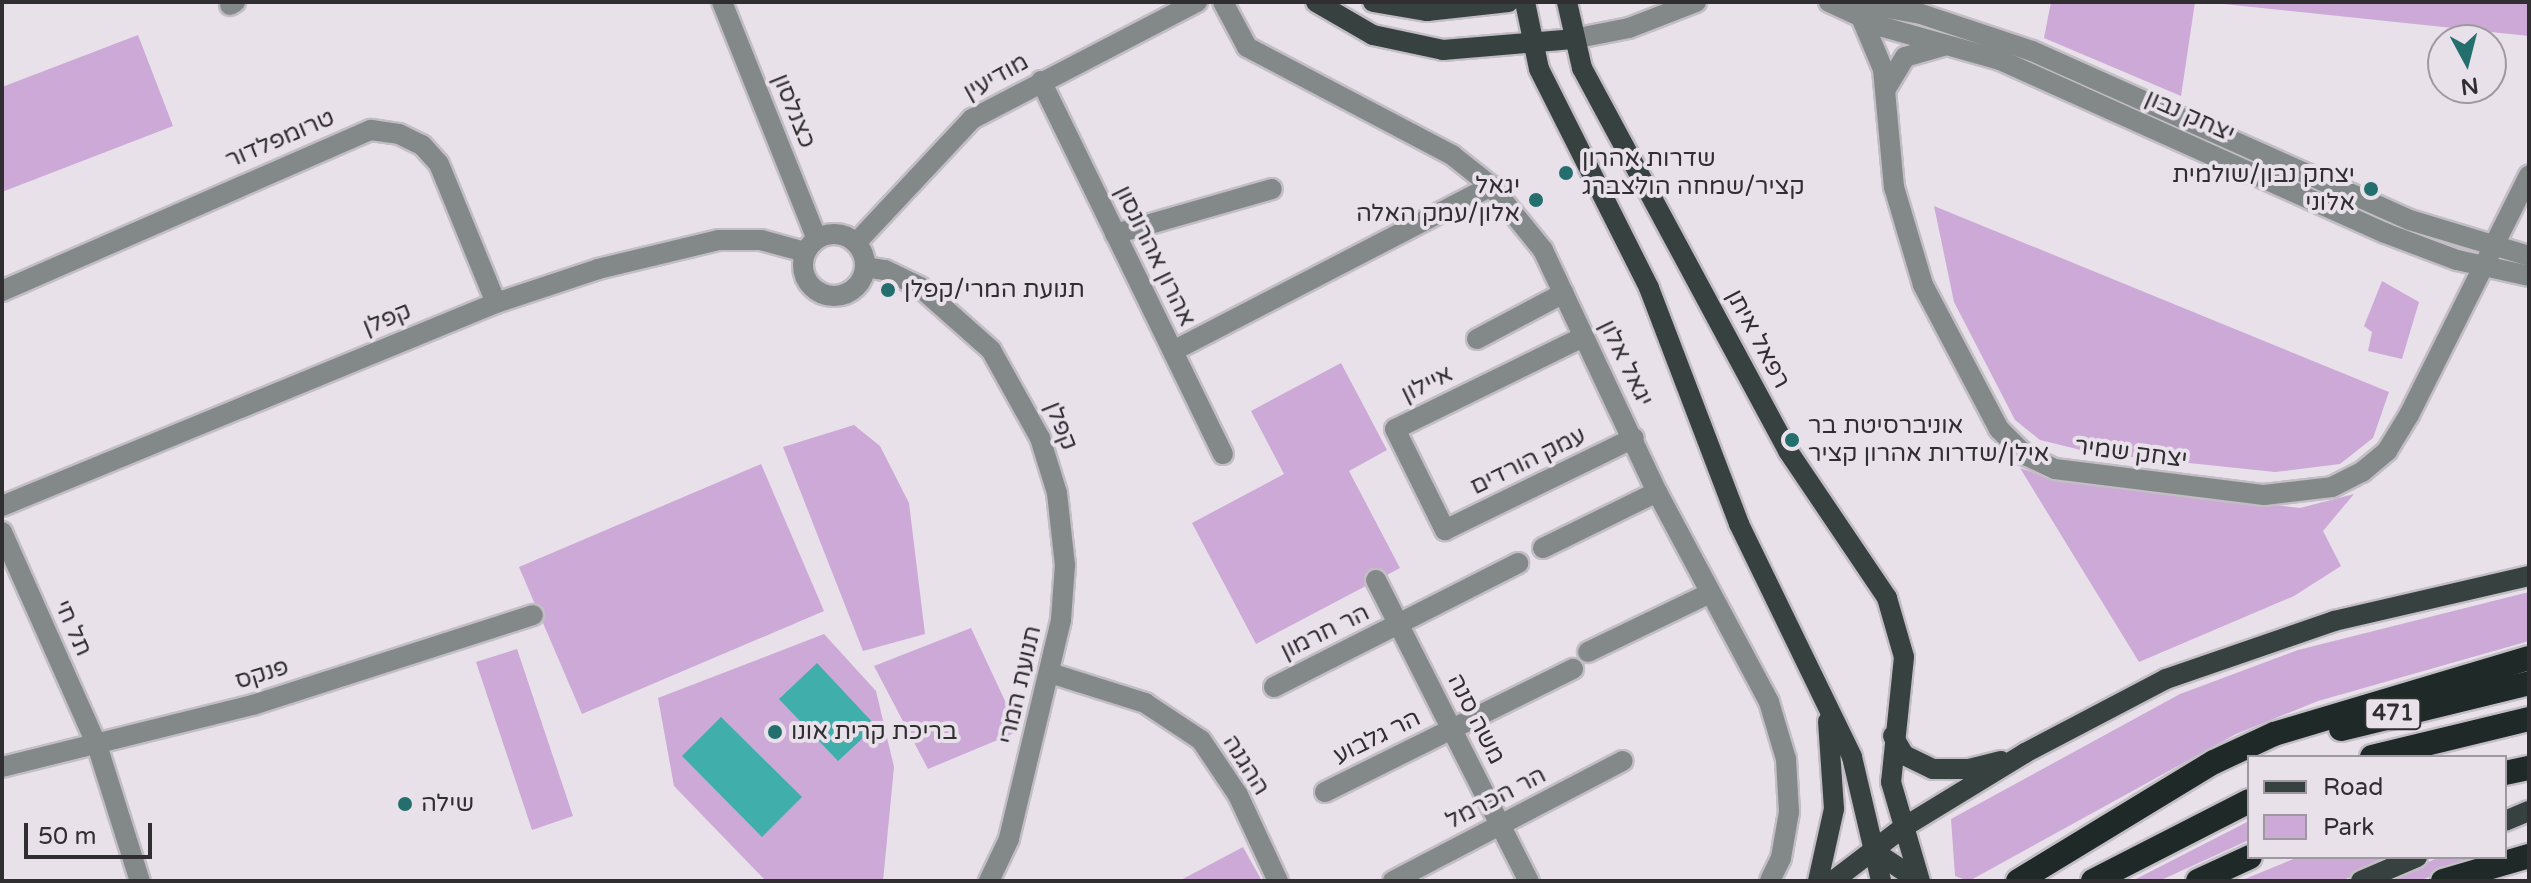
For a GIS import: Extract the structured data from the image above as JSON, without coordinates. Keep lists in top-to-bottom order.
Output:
{
  "streets": {
    "highway": ["471"],
    "main road": ["רפאל איתן"],
    "street": [
      "מודיעין",
      "כצנלסון",
      "יצחק נבון",
      "טרומפלדור",
      "אהרון אהרונסון",
      "קפלן",
      "יגאל אלון",
      "איילון",
      "יצחק שמיר",
      "עמק הורדים",
      "תל חי",
      "הר חרמון",
      "פנקס",
      "תנועת המרי",
      "משה סנה",
      "הר גלבוע",
      "ההגנה",
      "הר הכרמל"
    ]
  },
  "crossings": [
    ["מודיעין", "כצנלסון"],
    ["מודיעין", "אהרון אהרונסון"],
    ["מודיעין", "קפלן"],
    ["כצנלסון", "קפלן"],
    ["יצחק נבון", "יצחק שמיר"],
    ["טרומפלדור", "קפלן"],
    ["קפלן", "תנועת המרי"],
    ["יגאל אלון", "איילון"],
    ["יגאל אלון", "עמק הורדים"],
    ["איילון", "עמק הורדים"],
    ["תל חי", "פנקס"],
    ["הר חרמון", "משה סנה"],
    ["תנועת המרי", "ההגנה"],
    ["משה סנה", "הר גלבוע"],
    ["משה סנה", "הר הכרמל"]
  ],
  "places": [
    "שדרות אהרון קציר/שמחה הולצברג",
    "יצחק נבון/שולמית אלוני",
    "יגאל אלון/עמק האלה",
    "תנועת המרי/קפלן",
    "אוניברסיטת בר אילן/שדרות אהרון קציר",
    "בריכת קרית אונו",
    "שילה"
  ],
  "legend": ["Road", "Park"],
  "scale_bar": "50 m",
  "north": "bottom"
}
